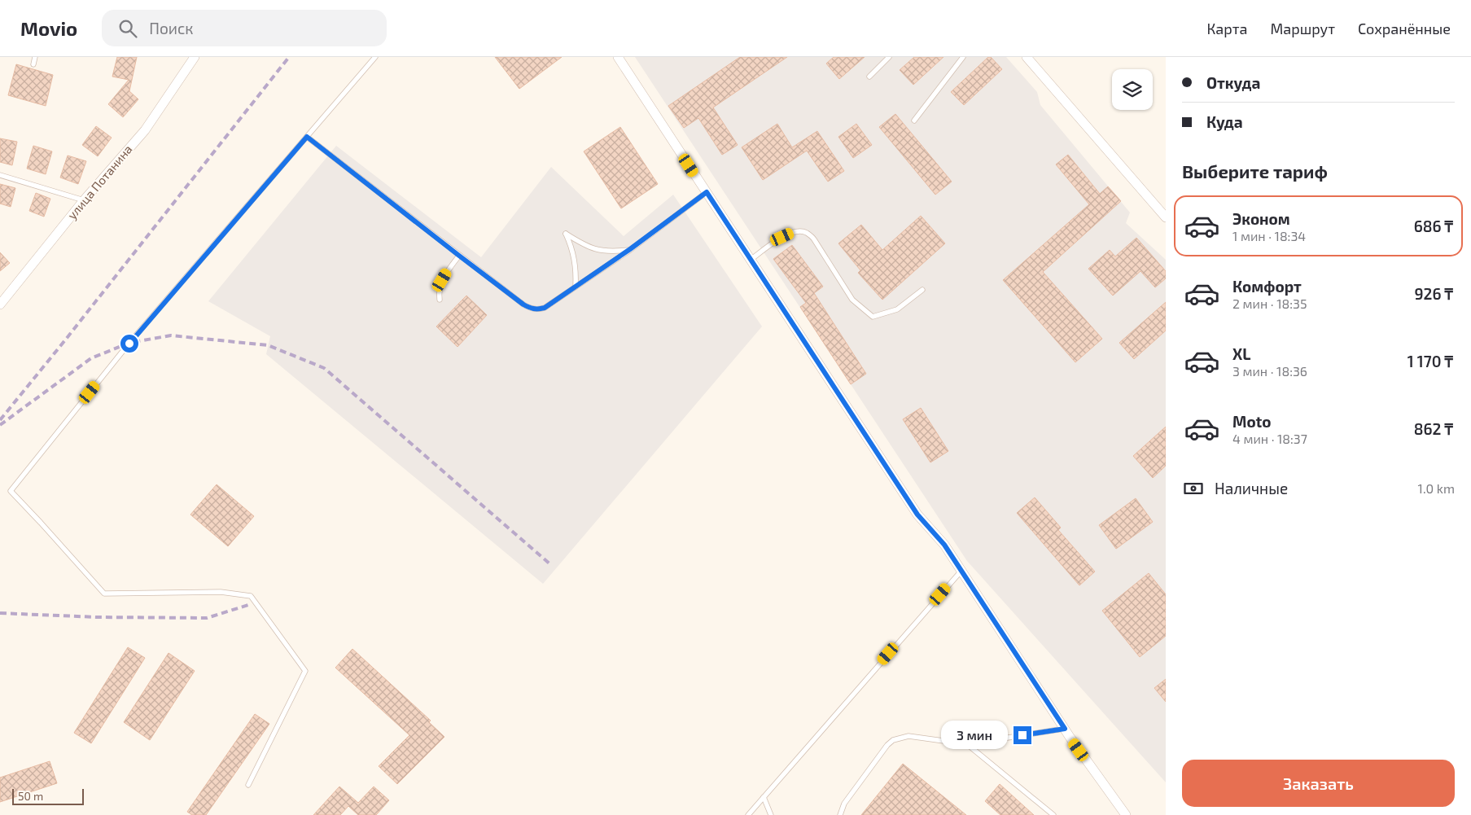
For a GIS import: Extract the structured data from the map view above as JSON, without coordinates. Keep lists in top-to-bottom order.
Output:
{
  "streets": {
    "street": ["улица Потанина"]
  },
  "scale_bar": "50 m",
  "page": {
    "header": "Movio",
    "search": "Поиск",
    "nav": ["Карта", "Маршрут", "Сохранённые"],
    "banner": ["Откуда", "Куда"],
    "heading": "Выберите тариф",
    "list": [
      {
        "name": "Эконом",
        "note": "1 мин · 18:34",
        "value": "686 ₸"
      },
      {
        "name": "Комфорт",
        "note": "2 мин · 18:35",
        "value": "926 ₸"
      },
      {
        "name": "XL",
        "note": "3 мин · 18:36",
        "value": "1 170 ₸"
      },
      {
        "name": "Moto",
        "note": "4 мин · 18:37",
        "value": "862 ₸"
      }
    ],
    "pay": ["Наличные", "1.0 km"],
    "bubble": "3 мин",
    "buttons": "Заказать",
    "scale": "50 m"
  }
}
